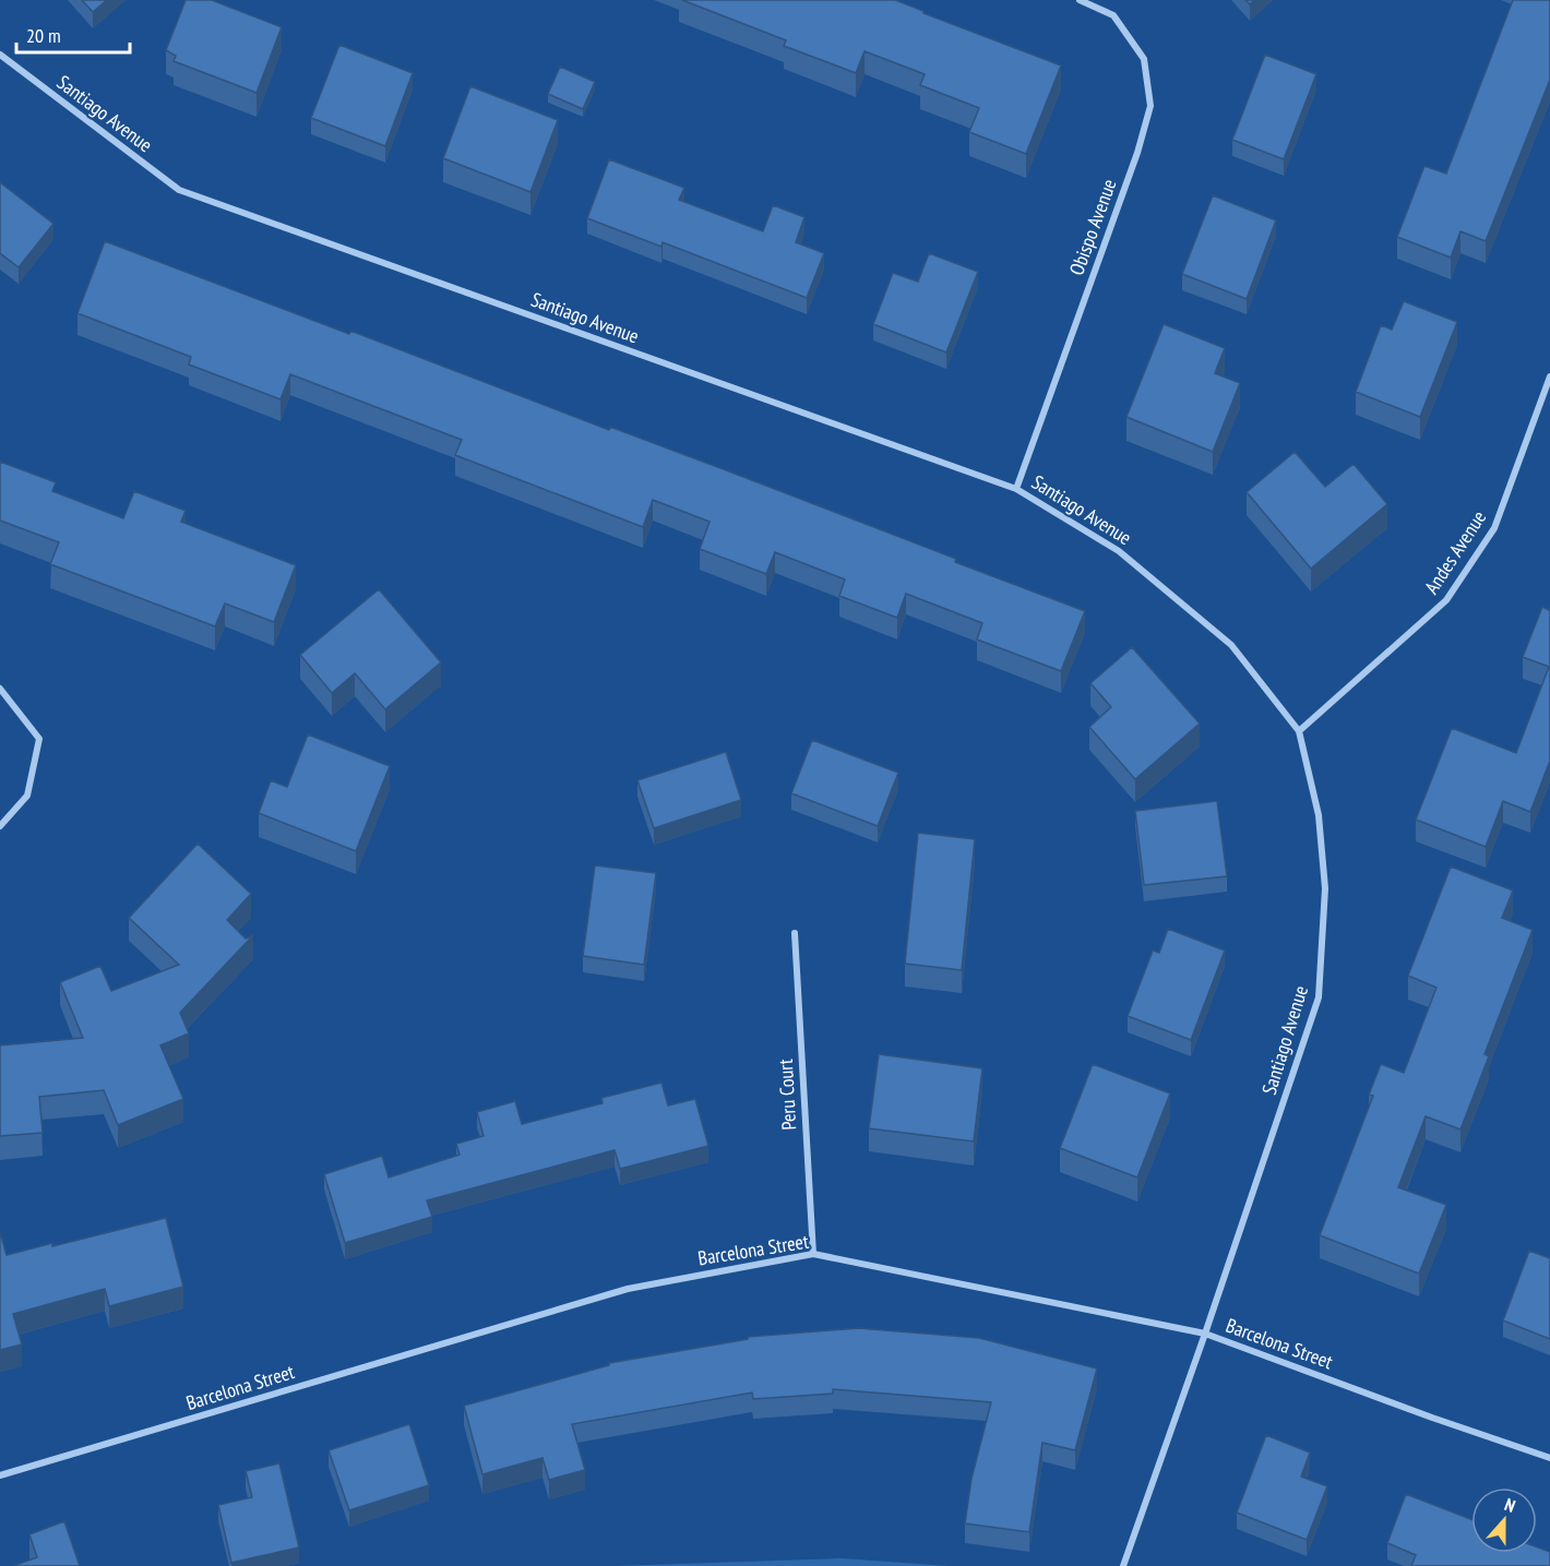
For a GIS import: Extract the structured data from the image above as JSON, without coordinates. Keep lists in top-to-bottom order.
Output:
{
  "streets": {
    "street": [
      "Santiago Avenue",
      "Obispo Avenue",
      "Andes Avenue",
      "Peru Court",
      "Barcelona Street"
    ]
  },
  "crossings": [
    ["Santiago Avenue", "Obispo Avenue"],
    ["Santiago Avenue", "Andes Avenue"],
    ["Santiago Avenue", "Barcelona Street"],
    ["Peru Court", "Barcelona Street"]
  ],
  "scale_bar": "20 m",
  "north": "top"
}
